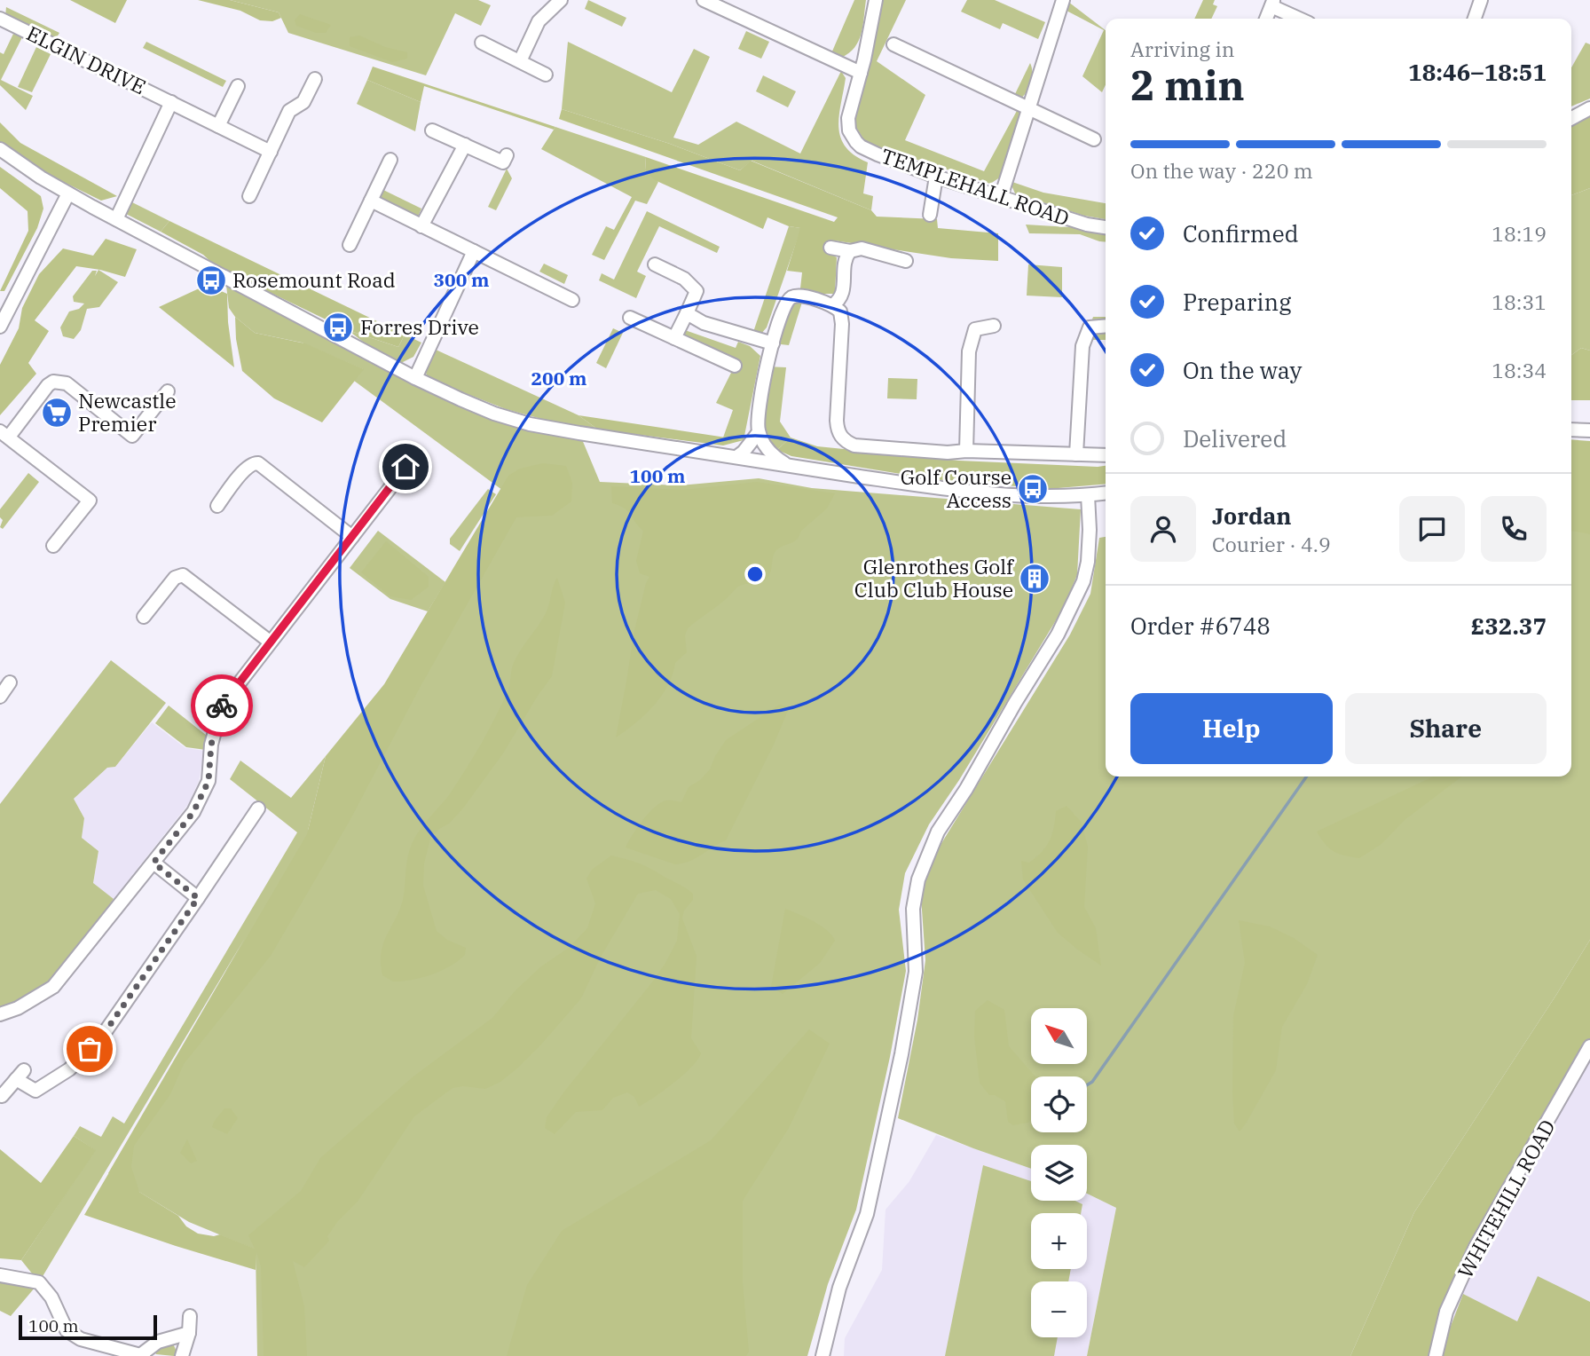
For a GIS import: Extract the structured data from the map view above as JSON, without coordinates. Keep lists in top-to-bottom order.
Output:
{
  "streets": {
    "street": ["ELGIN DRIVE", "TEMPLEHALL ROAD", "WHITEHILL ROAD"]
  },
  "places": {
    "bus stop": ["Rosemount Road", "Forres Drive", "Golf Course Access"],
    "supermarket": ["Newcastle Premier"],
    "building": ["Glenrothes Golf Club Club House"]
  },
  "scale_bar": "100 m",
  "north": "top left",
  "page": {
    "heading": ["2 min", "Arriving in", "18:46–18:51"],
    "panel": [
      "Jordan",
      "Courier · 4.9",
      "Order #6748",
      "£32.37"
    ],
    "bar": "On the way · 220 m",
    "list": [
      ["Confirmed", "18:19"],
      ["Preparing", "18:31"],
      ["On the way", "18:34"],
      "Delivered"
    ],
    "buttons": ["Help", "Share"],
    "map_buttons": ["+", "−"],
    "scale": "100 m"
  },
  "rings": ["300 m", "200 m", "100 m"]
}
